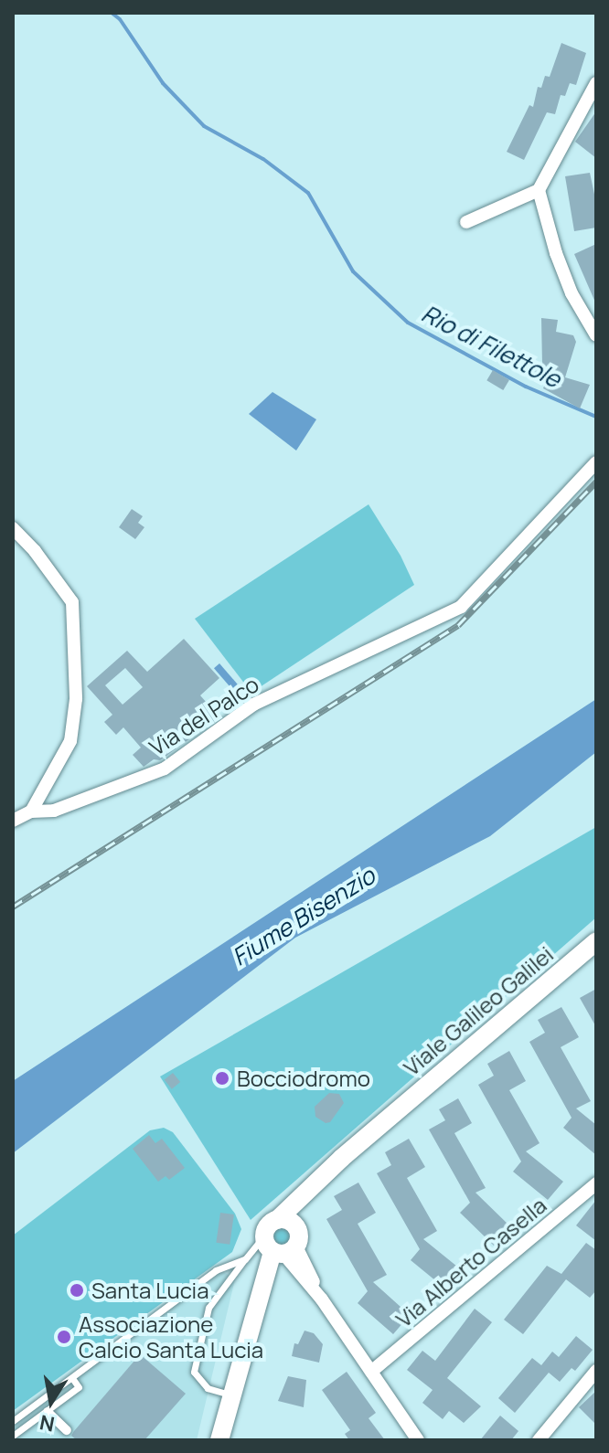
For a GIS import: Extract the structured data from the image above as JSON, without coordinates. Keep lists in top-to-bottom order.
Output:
{
  "streets": {
    "main road": ["Viale Galileo Galilei"],
    "street": ["Via del Palco", "Via Alberto Casella"]
  },
  "water": ["Rio di Filettole", "Fiume Bisenzio"],
  "places": ["Bocciodromo", "Santa Lucia", "Associazione Calcio Santa Lucia"],
  "north": "bottom"
}
